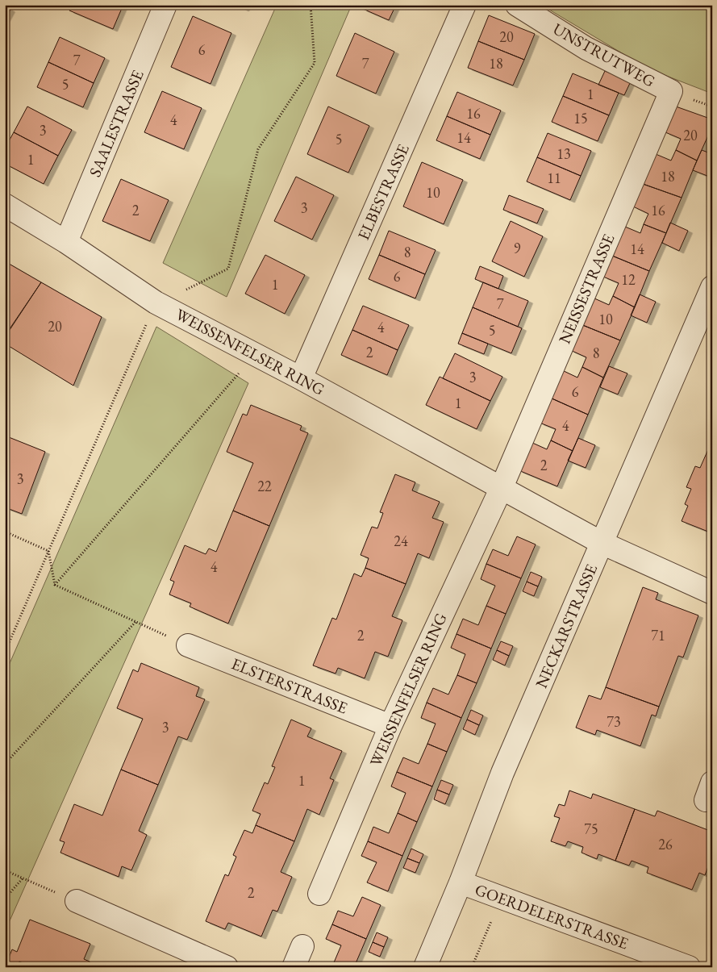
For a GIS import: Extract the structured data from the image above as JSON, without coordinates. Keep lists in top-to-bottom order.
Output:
{
  "streets": {
    "street": [
      "UNSTRUTWEG",
      "SAALESTRASSE",
      "ELBESTRASSE",
      "NEISSESTRASSE",
      "WEISSENFELSER RING",
      "NECKARSTRASSE",
      "ELSTERSTRASSE",
      "GOERDELERSTRASSE"
    ]
  },
  "crossings": [
    ["UNSTRUTWEG", "NEISSESTRASSE"],
    ["SAALESTRASSE", "WEISSENFELSER RING"],
    ["ELBESTRASSE", "WEISSENFELSER RING"],
    ["NEISSESTRASSE", "WEISSENFELSER RING"],
    ["WEISSENFELSER RING", "NECKARSTRASSE"],
    ["WEISSENFELSER RING", "ELSTERSTRASSE"],
    ["NECKARSTRASSE", "GOERDELERSTRASSE"]
  ],
  "house_numbers": [
    "20",
    "6",
    "7",
    "7",
    "18",
    "5",
    "1",
    "16",
    "15",
    "4",
    "3",
    "20",
    "14",
    "5",
    "13",
    "1",
    "18",
    "11",
    "10",
    "3",
    "2",
    "16",
    "9",
    "14",
    "8",
    "6",
    "12",
    "1",
    "7",
    "10",
    "20",
    "4",
    "5",
    "2",
    "8",
    "3",
    "6",
    "1",
    "4",
    "2",
    "3",
    "22",
    "24",
    "4",
    "2",
    "71",
    "73",
    "3",
    "1",
    "75",
    "26",
    "2"
  ]
}
